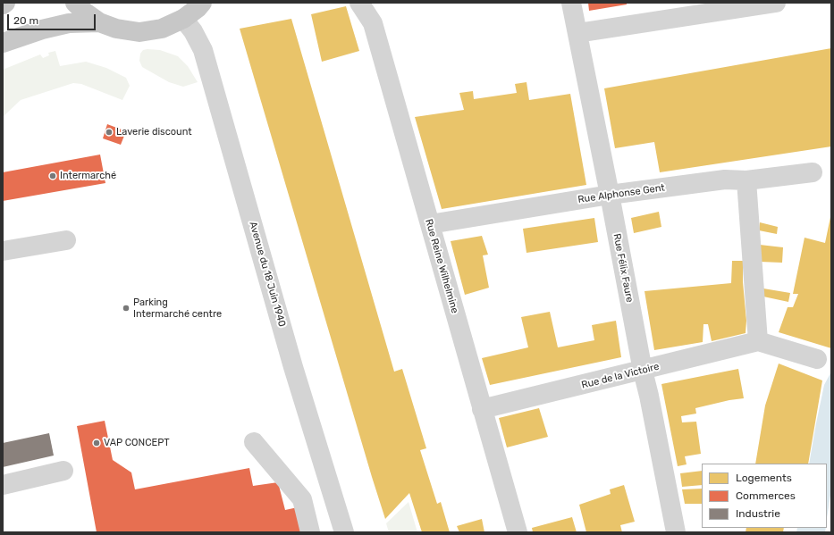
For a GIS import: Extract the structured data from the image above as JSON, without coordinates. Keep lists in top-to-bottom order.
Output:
{
  "streets": {
    "street": [
      "Rue Alphonse Gent",
      "Rue Reine Wilhelmine",
      "Rue Félix Faure",
      "Avenue du 18 Juin 1940",
      "Rue de la Victoire"
    ]
  },
  "crossings": [
    ["Rue Alphonse Gent", "Rue Reine Wilhelmine"],
    ["Rue Alphonse Gent", "Rue Félix Faure"],
    ["Rue Reine Wilhelmine", "Rue de la Victoire"],
    ["Rue Félix Faure", "Rue de la Victoire"]
  ],
  "places": [
    "Laverie discount",
    "Intermarché",
    "Parking Intermarché centre",
    "VAP CONCEPT"
  ],
  "legend": ["Logements", "Commerces", "Industrie"],
  "scale_bar": "20 m"
}
